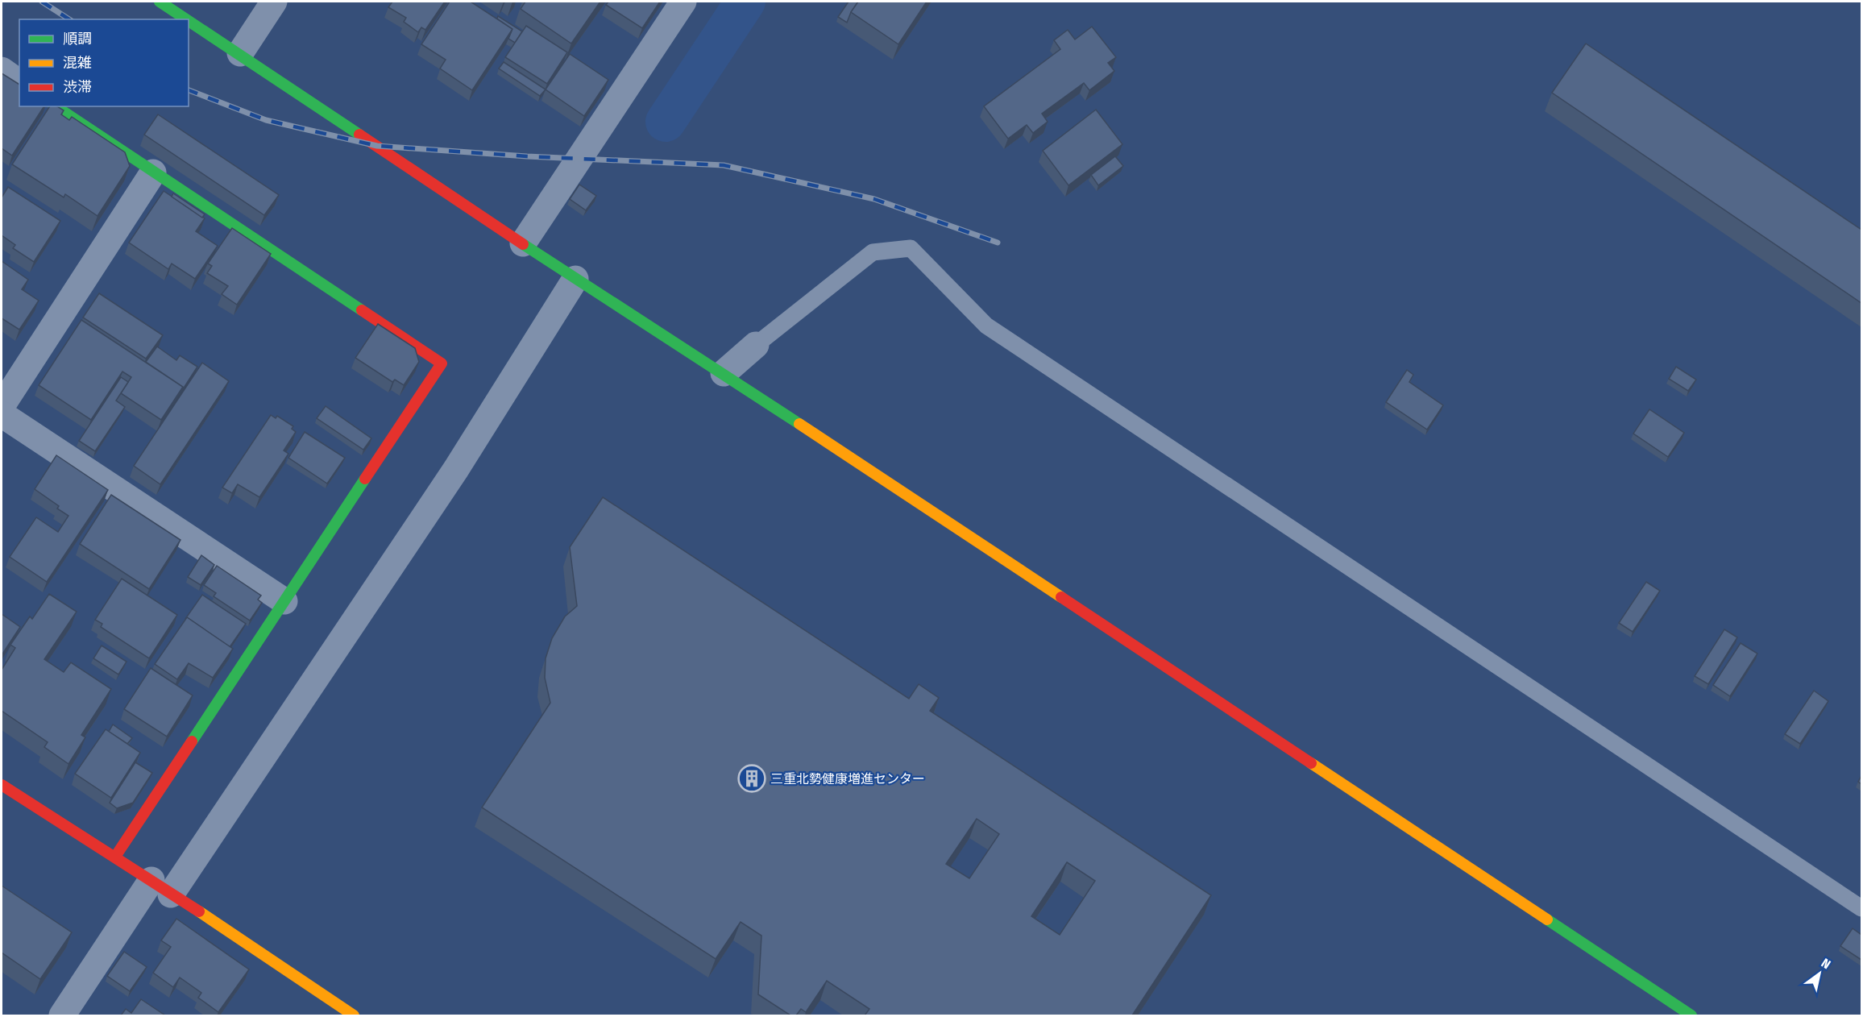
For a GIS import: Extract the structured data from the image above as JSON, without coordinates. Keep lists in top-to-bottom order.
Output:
{
  "places": {
    "building": ["三重北勢健康増進センター"]
  },
  "legend": ["順調", "混雑", "渋滞"],
  "north": "top right"
}
